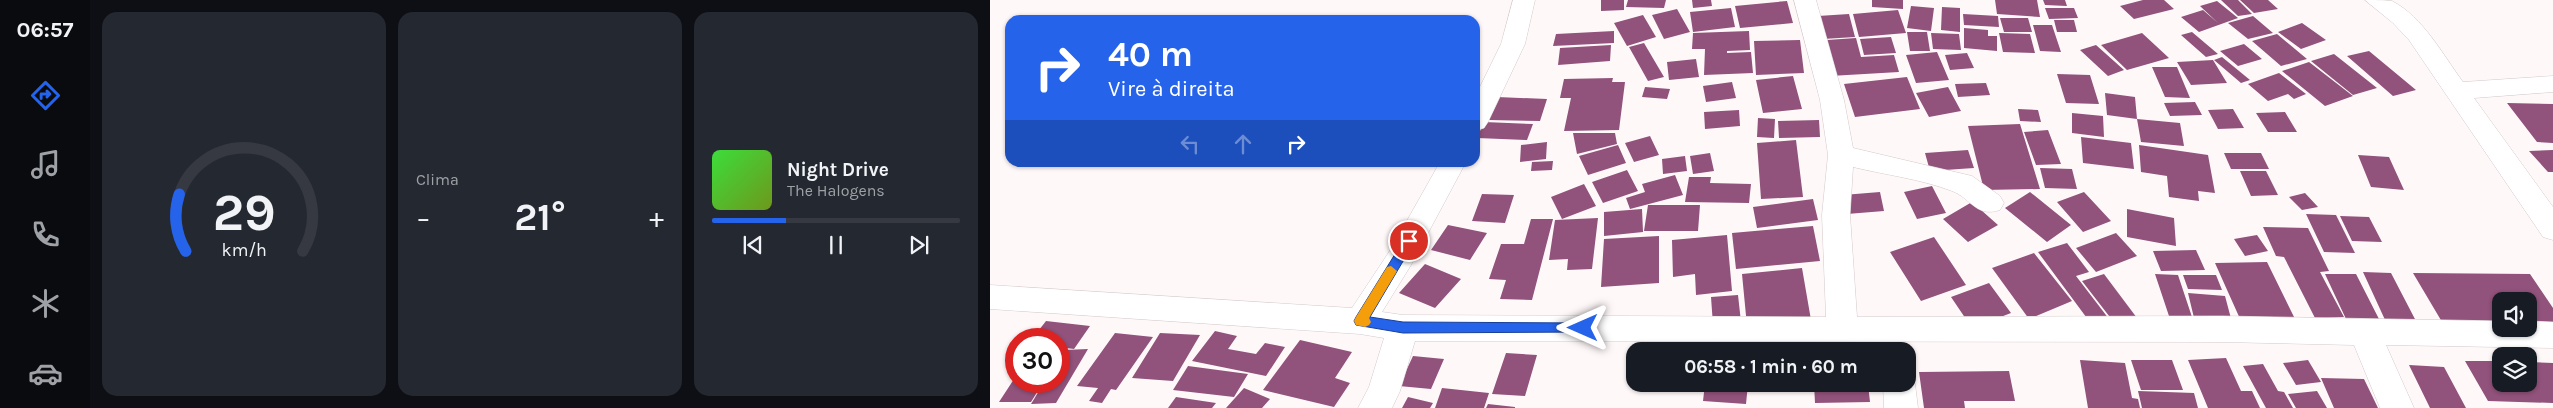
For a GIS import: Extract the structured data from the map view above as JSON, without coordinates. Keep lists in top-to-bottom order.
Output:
{
  "page": {
    "tabs": "06:57",
    "tile": "Clima",
    "turn": ["40 m", "Vire à direita"],
    "song": ["Night Drive", "The Halogens"],
    "heat": ["−", "21°", "+"],
    "limit": "30",
    "trip": "06:58 · 1 min · 60 m",
    "gauge": ["29", "km/h"]
  }
}
